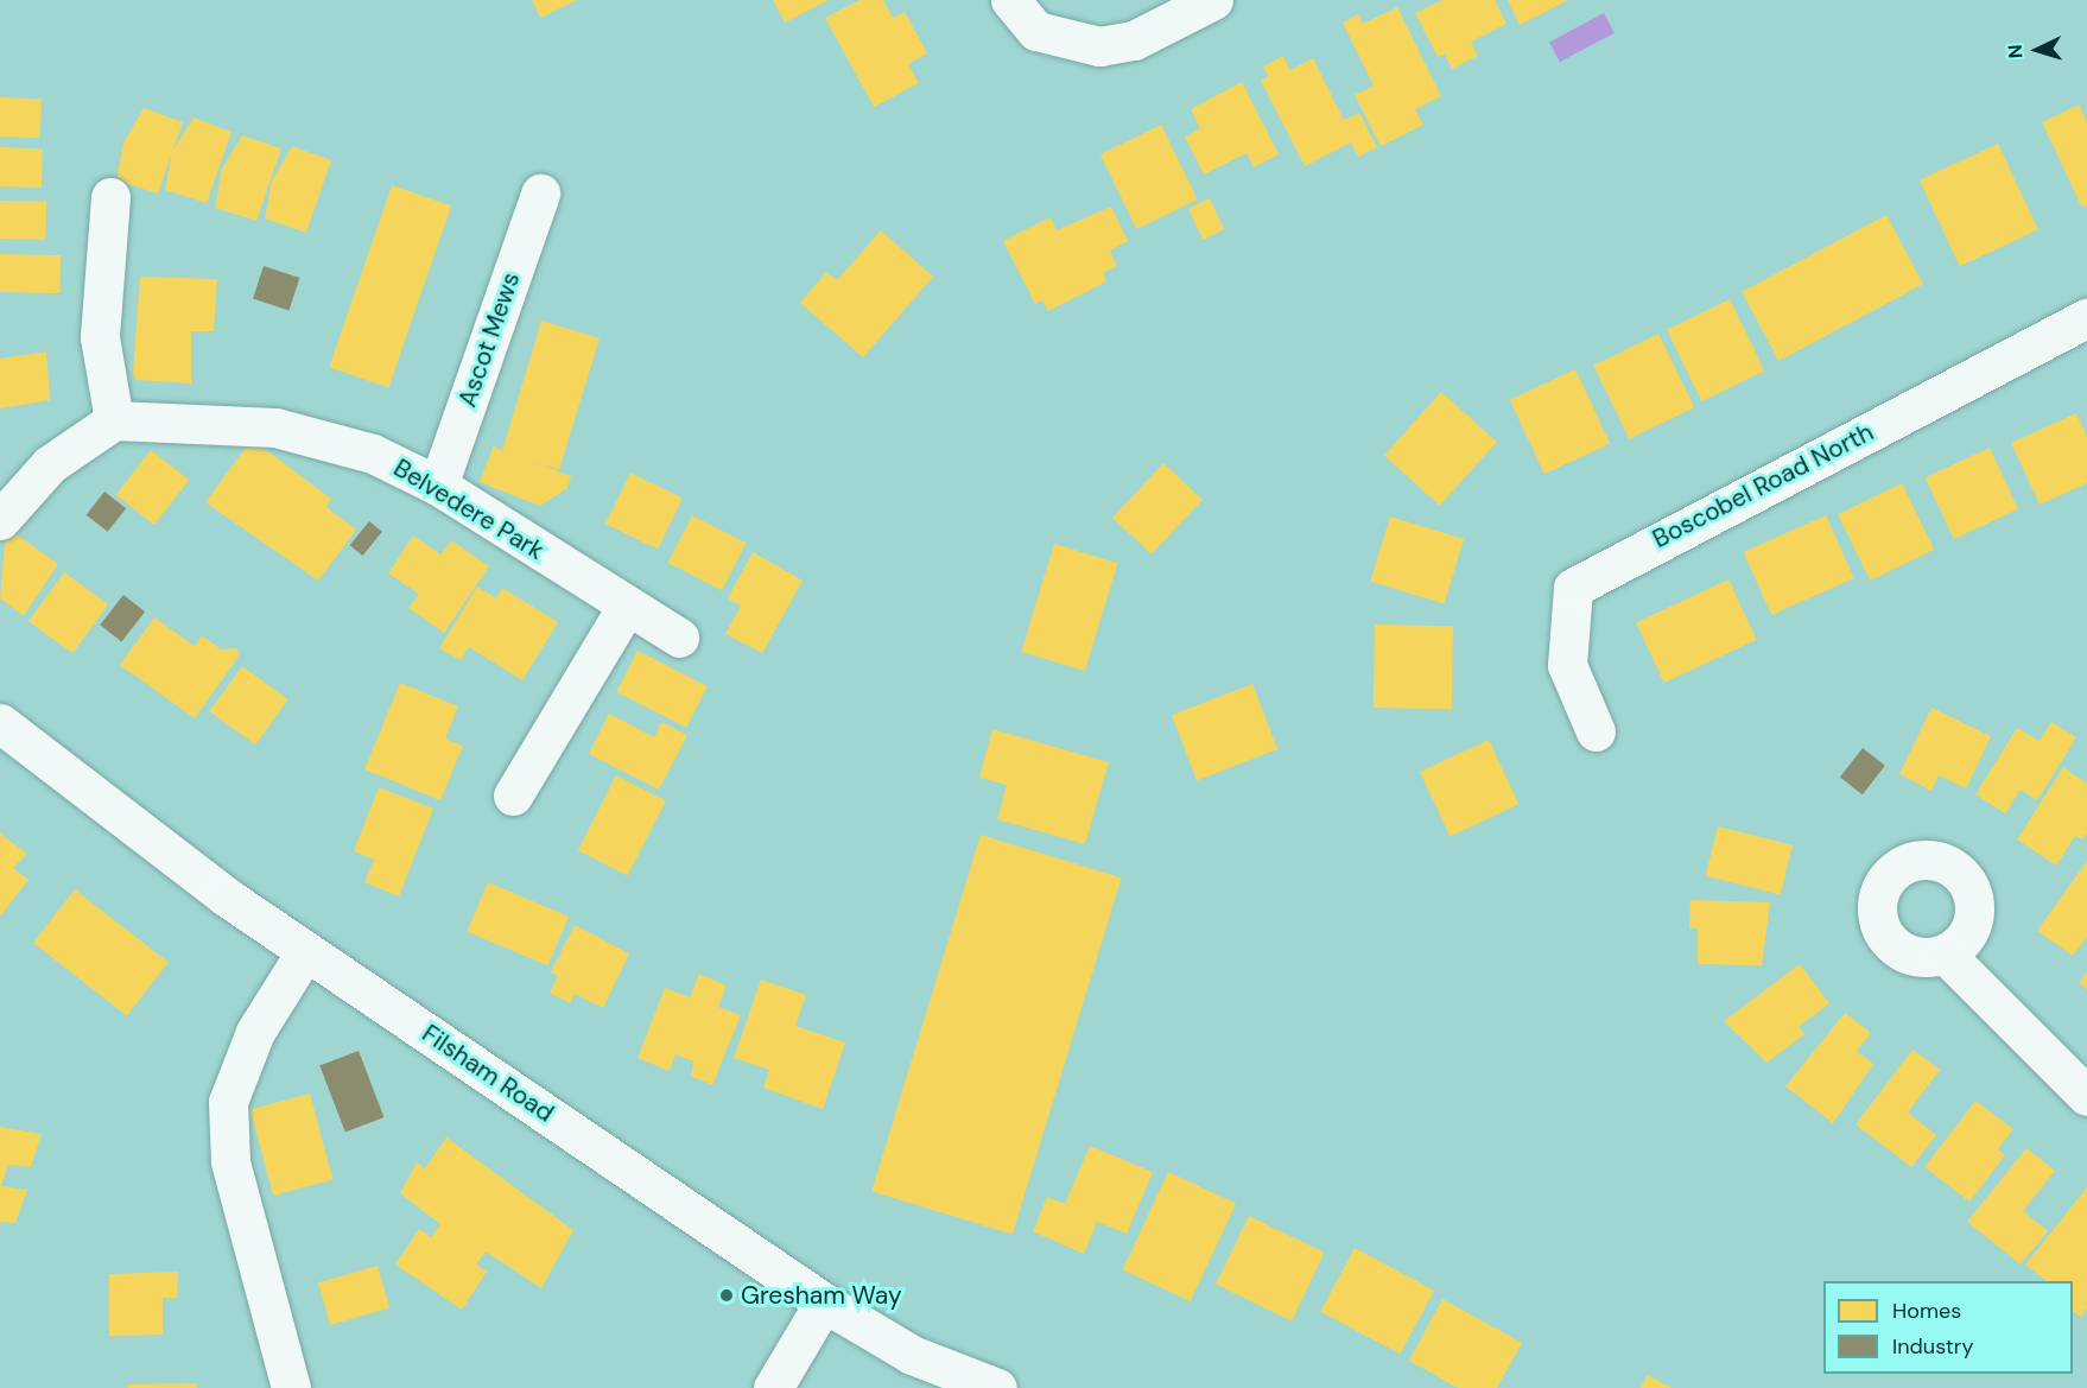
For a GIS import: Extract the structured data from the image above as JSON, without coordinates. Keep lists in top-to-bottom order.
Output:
{
  "streets": {
    "street": [
      "Ascot Mews",
      "Boscobel Road North",
      "Belvedere Park",
      "Filsham Road"
    ]
  },
  "crossings": [
    ["Ascot Mews", "Belvedere Park"]
  ],
  "places": ["Gresham Way"],
  "legend": ["Homes", "Industry"],
  "north": "left"
}
